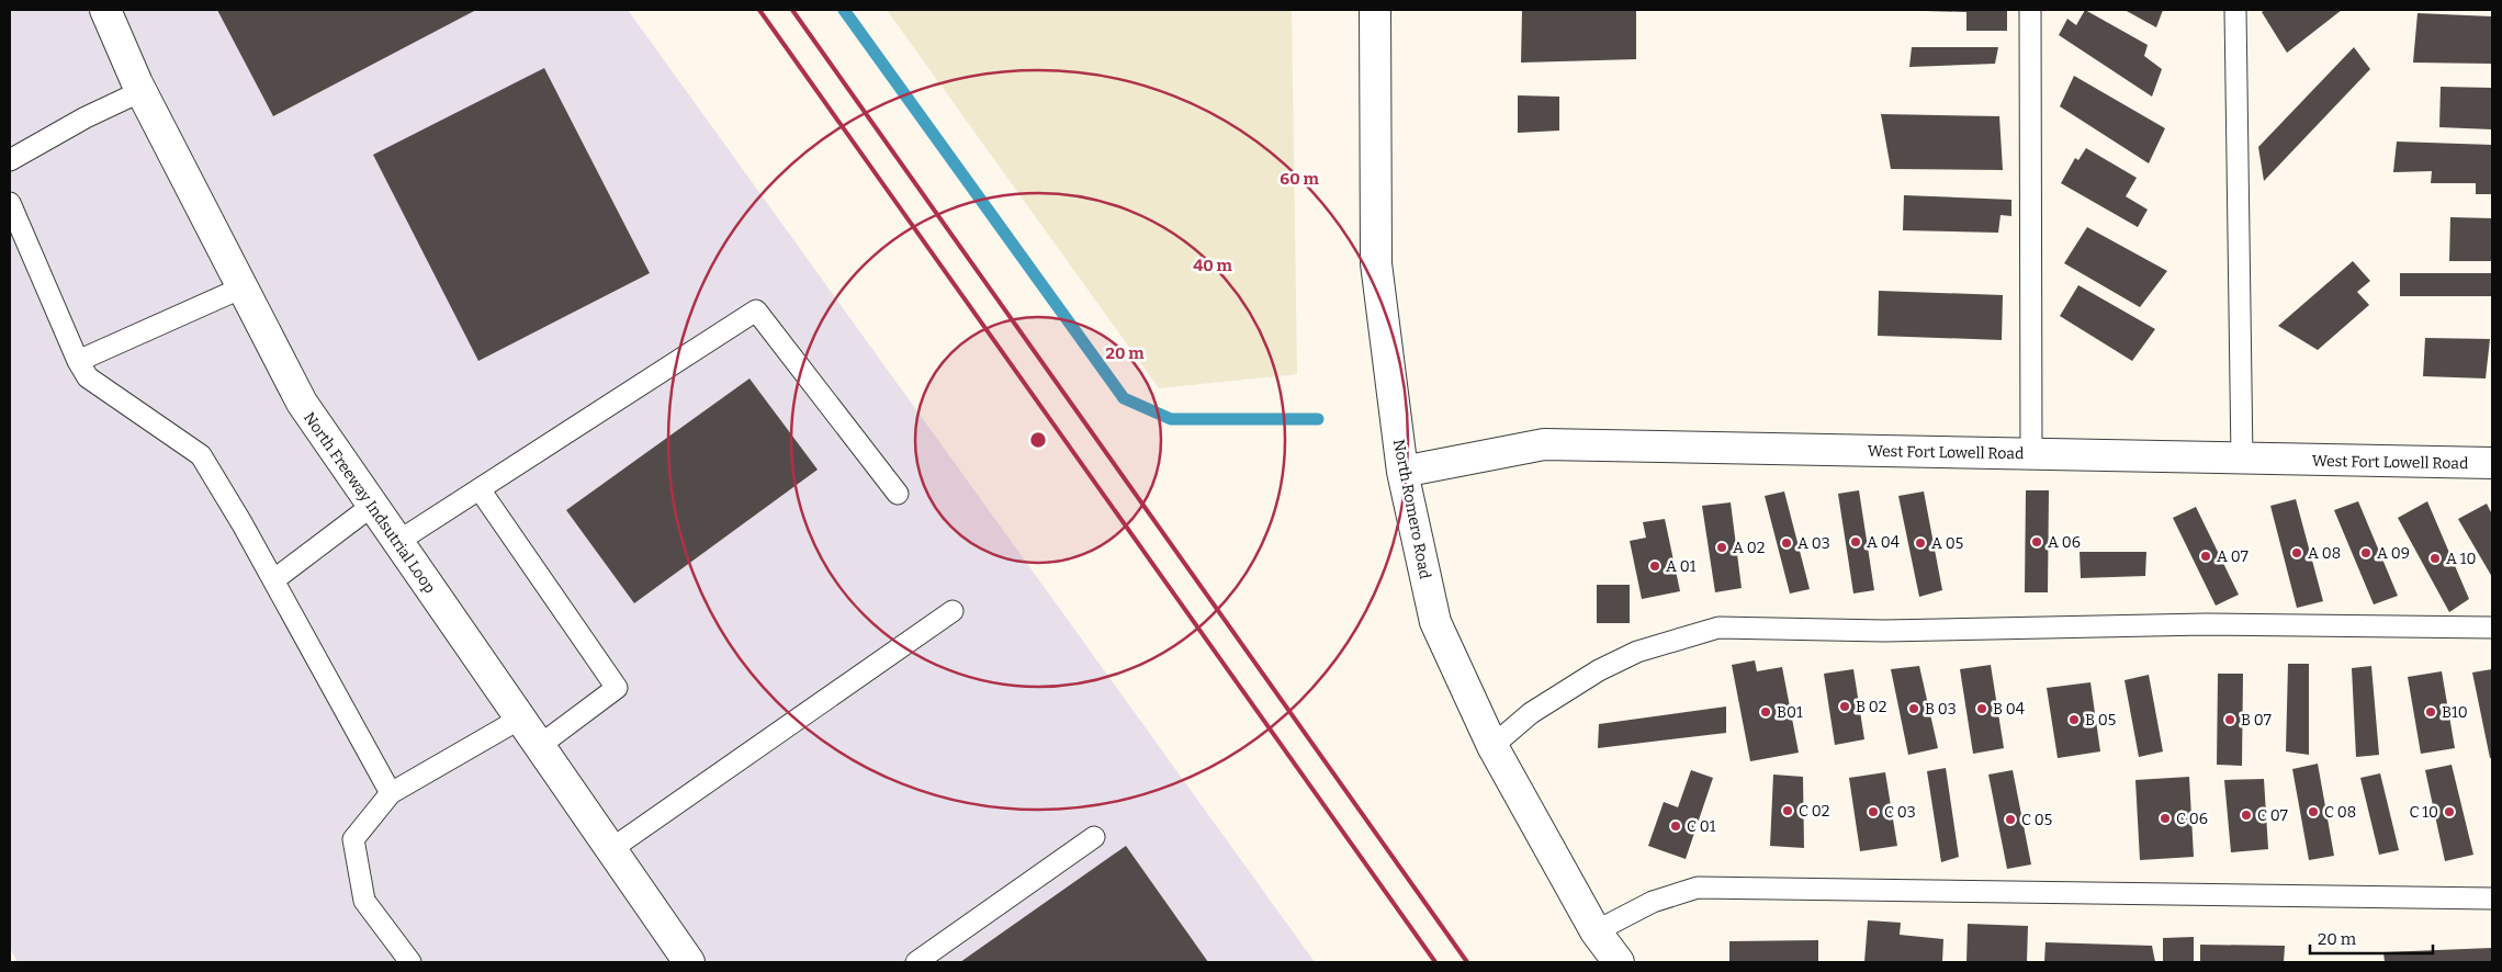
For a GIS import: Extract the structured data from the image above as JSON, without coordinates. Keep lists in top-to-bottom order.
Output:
{
  "streets": {
    "street": ["West Fort Lowell Road", "North Freeway Indsutrial Loop", "North Romero Road"]
  },
  "crossings": [
    ["West Fort Lowell Road", "North Romero Road"]
  ],
  "places": [
    "A 04",
    "A 06",
    "A 03",
    "A 05",
    "A 02",
    "A 08",
    "A 09",
    "A 07",
    "A 10",
    "A 01",
    "B 02",
    "B 03",
    "B 04",
    "B01",
    "B10",
    "B 05",
    "B 07",
    "C 02",
    "C 03",
    "C 08",
    "C 10",
    "C 07",
    "C 06",
    "C 05",
    "C 01"
  ],
  "scale_bar": "20 m",
  "rings": ["60 m", "40 m", "20 m"]
}
